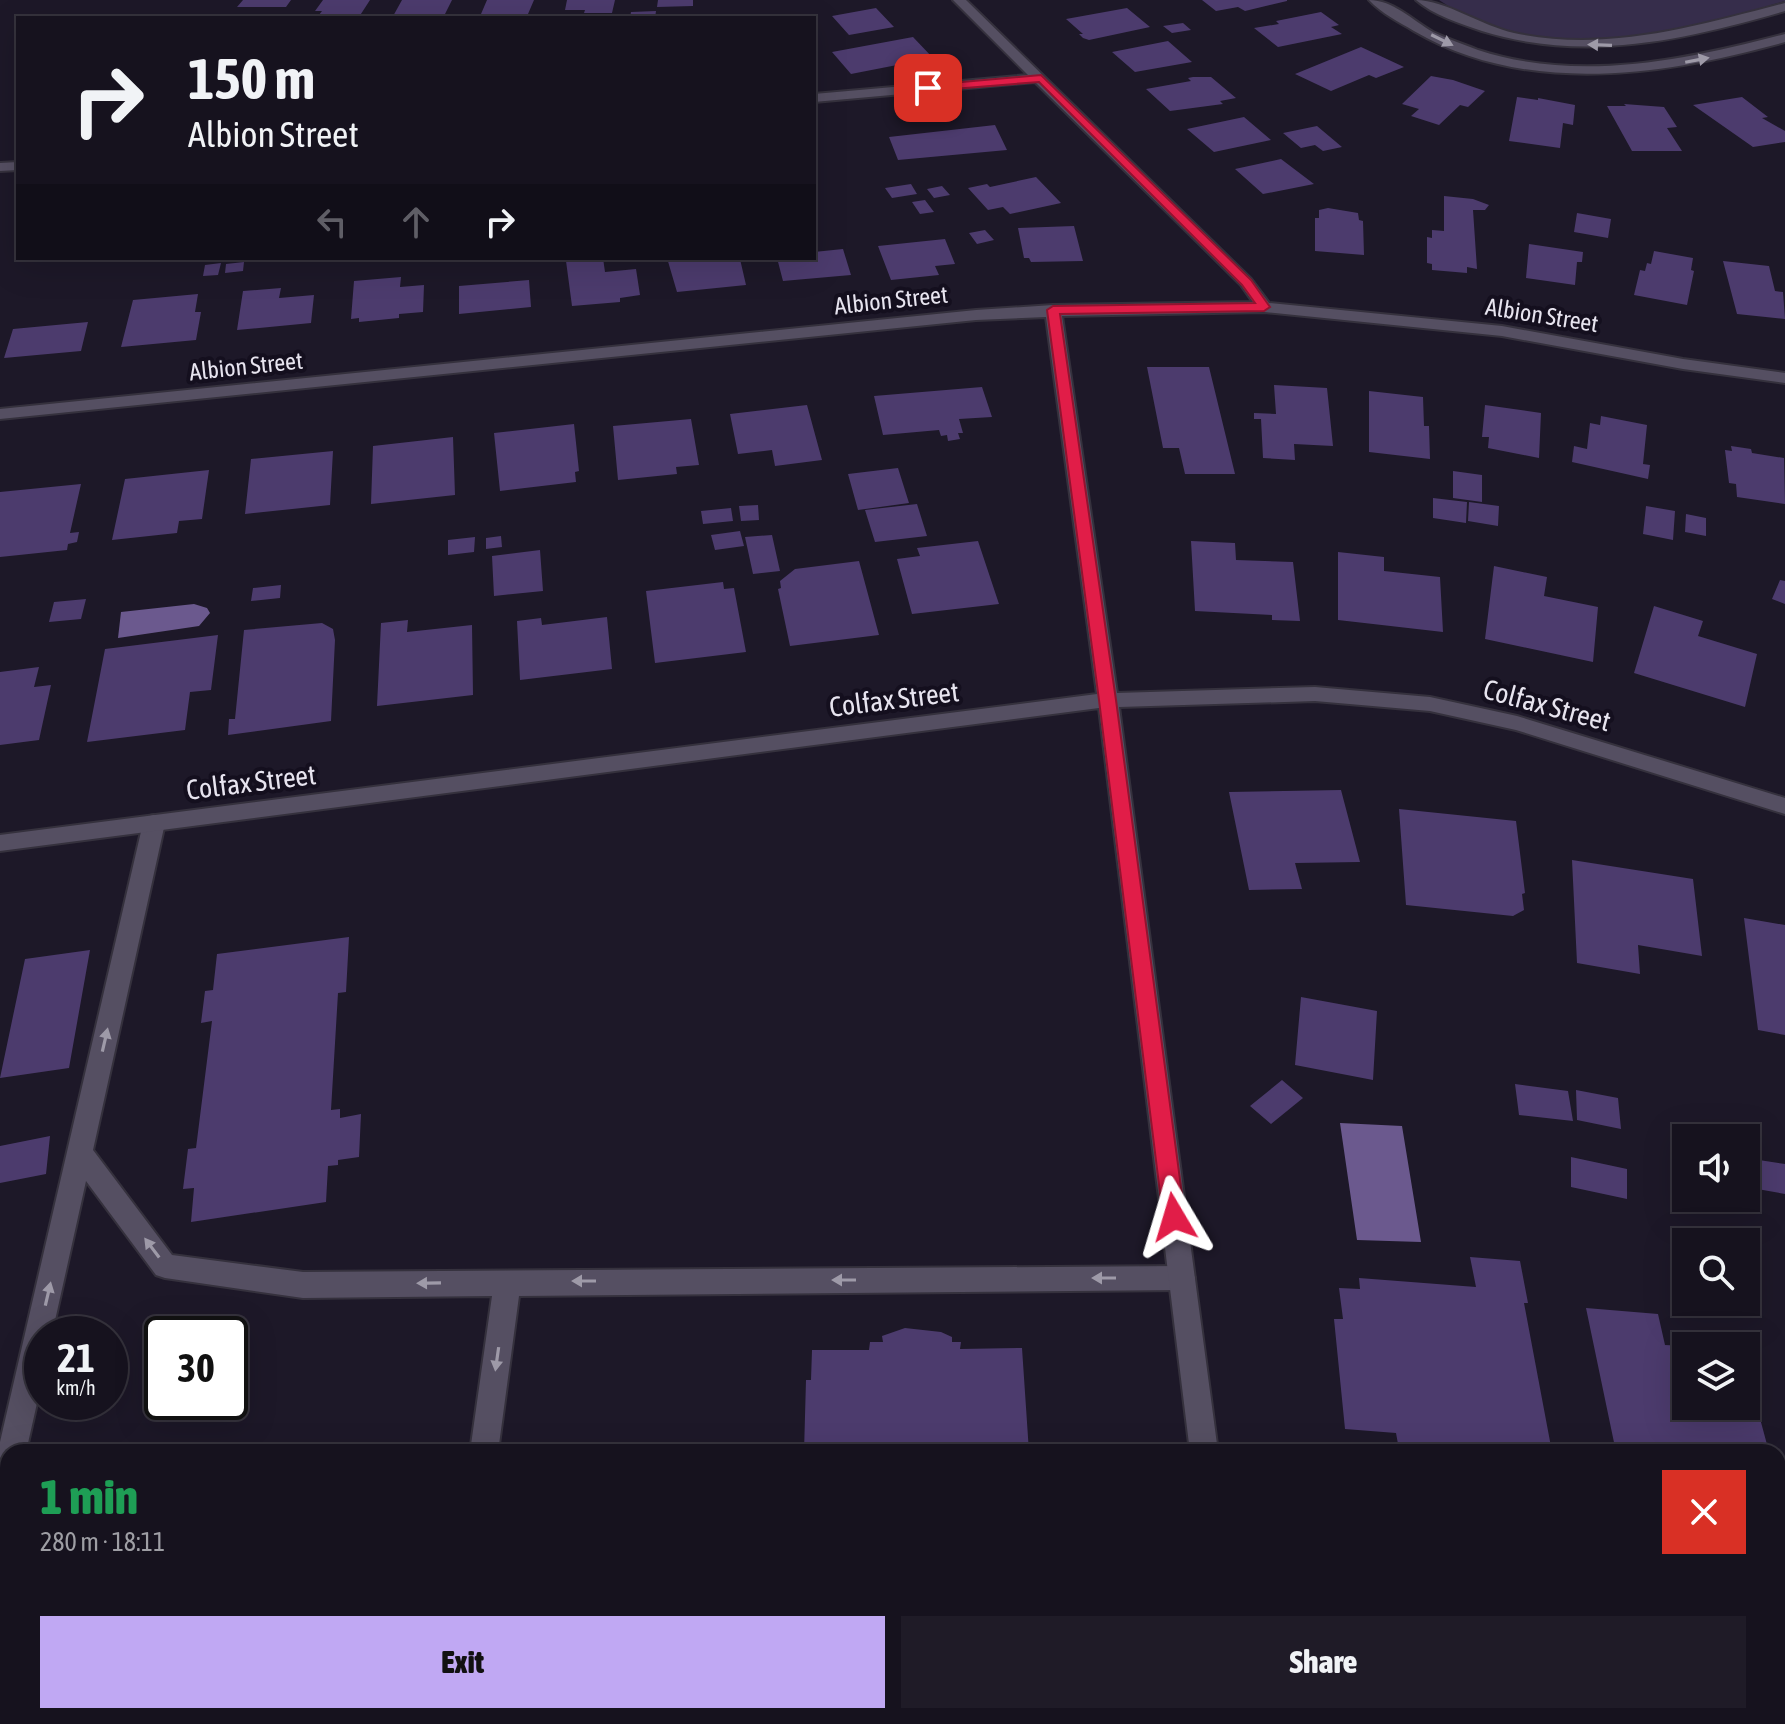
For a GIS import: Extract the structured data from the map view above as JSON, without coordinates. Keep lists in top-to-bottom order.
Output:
{
  "streets": {
    "street": ["Albion Street", "Colfax Street"]
  },
  "page": {
    "turn": ["150 m", "Albion Street"],
    "speed": "21 km/h",
    "limit": "30",
    "heading": ["1 min", "280 m · 18:11"],
    "buttons": ["Exit", "Share"]
  }
}
